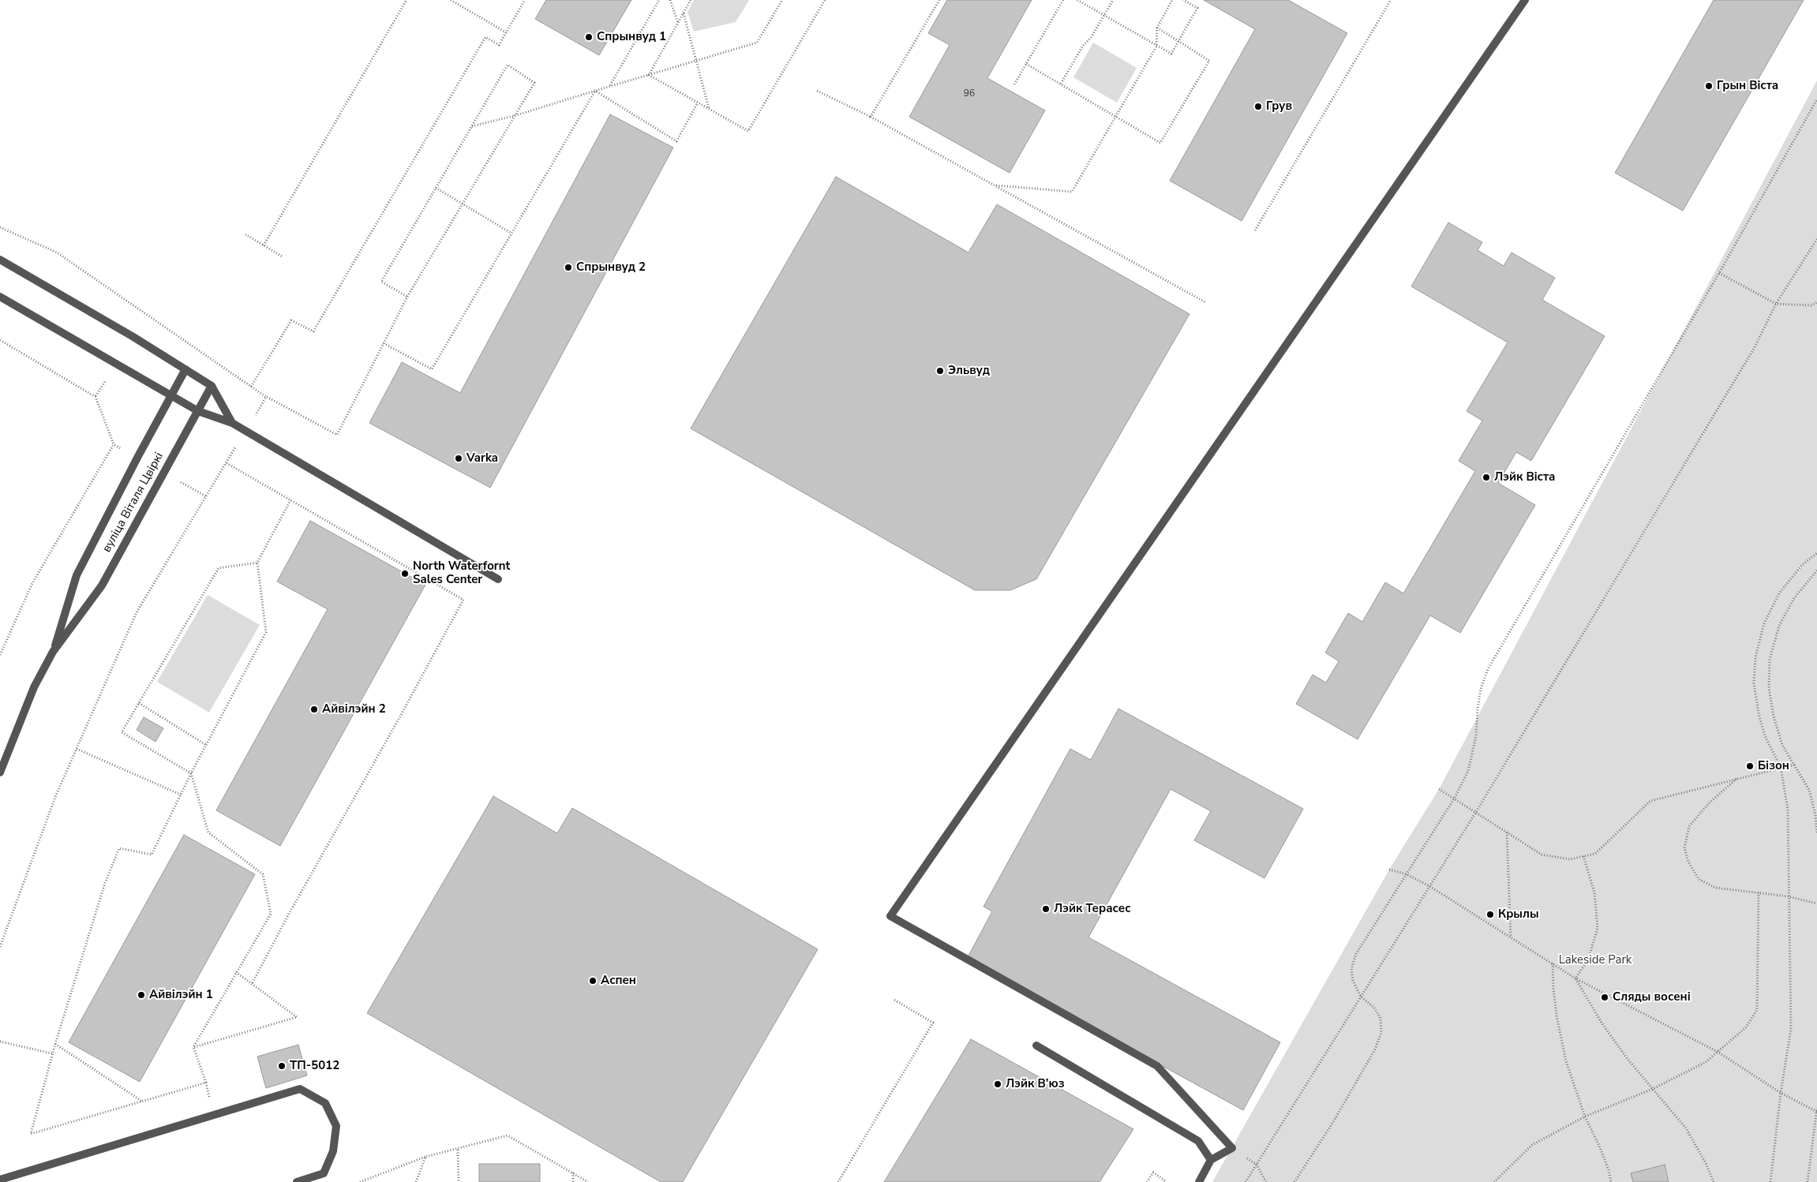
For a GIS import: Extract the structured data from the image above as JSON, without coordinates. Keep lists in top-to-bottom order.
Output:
{
  "streets": {
    "street": ["вуліца Віталя Цвіркі"]
  },
  "parks": ["Lakeside Park"],
  "places": [
    "Спрынвуд 1",
    "Грын Вiста",
    "Грув",
    "Спрынвуд 2",
    "Эльвуд",
    "Varka",
    "Лэйк Вiста",
    "North Waterfornt Sales Center",
    "Айвілэйн 2",
    "Бізон",
    "Лэйк Терасес",
    "Крылы",
    "Аспен",
    "Айвілэйн 1",
    "Сляды восені",
    "ТП-5012",
    "Лэйк В’юз"
  ],
  "house_numbers": ["96"]
}
